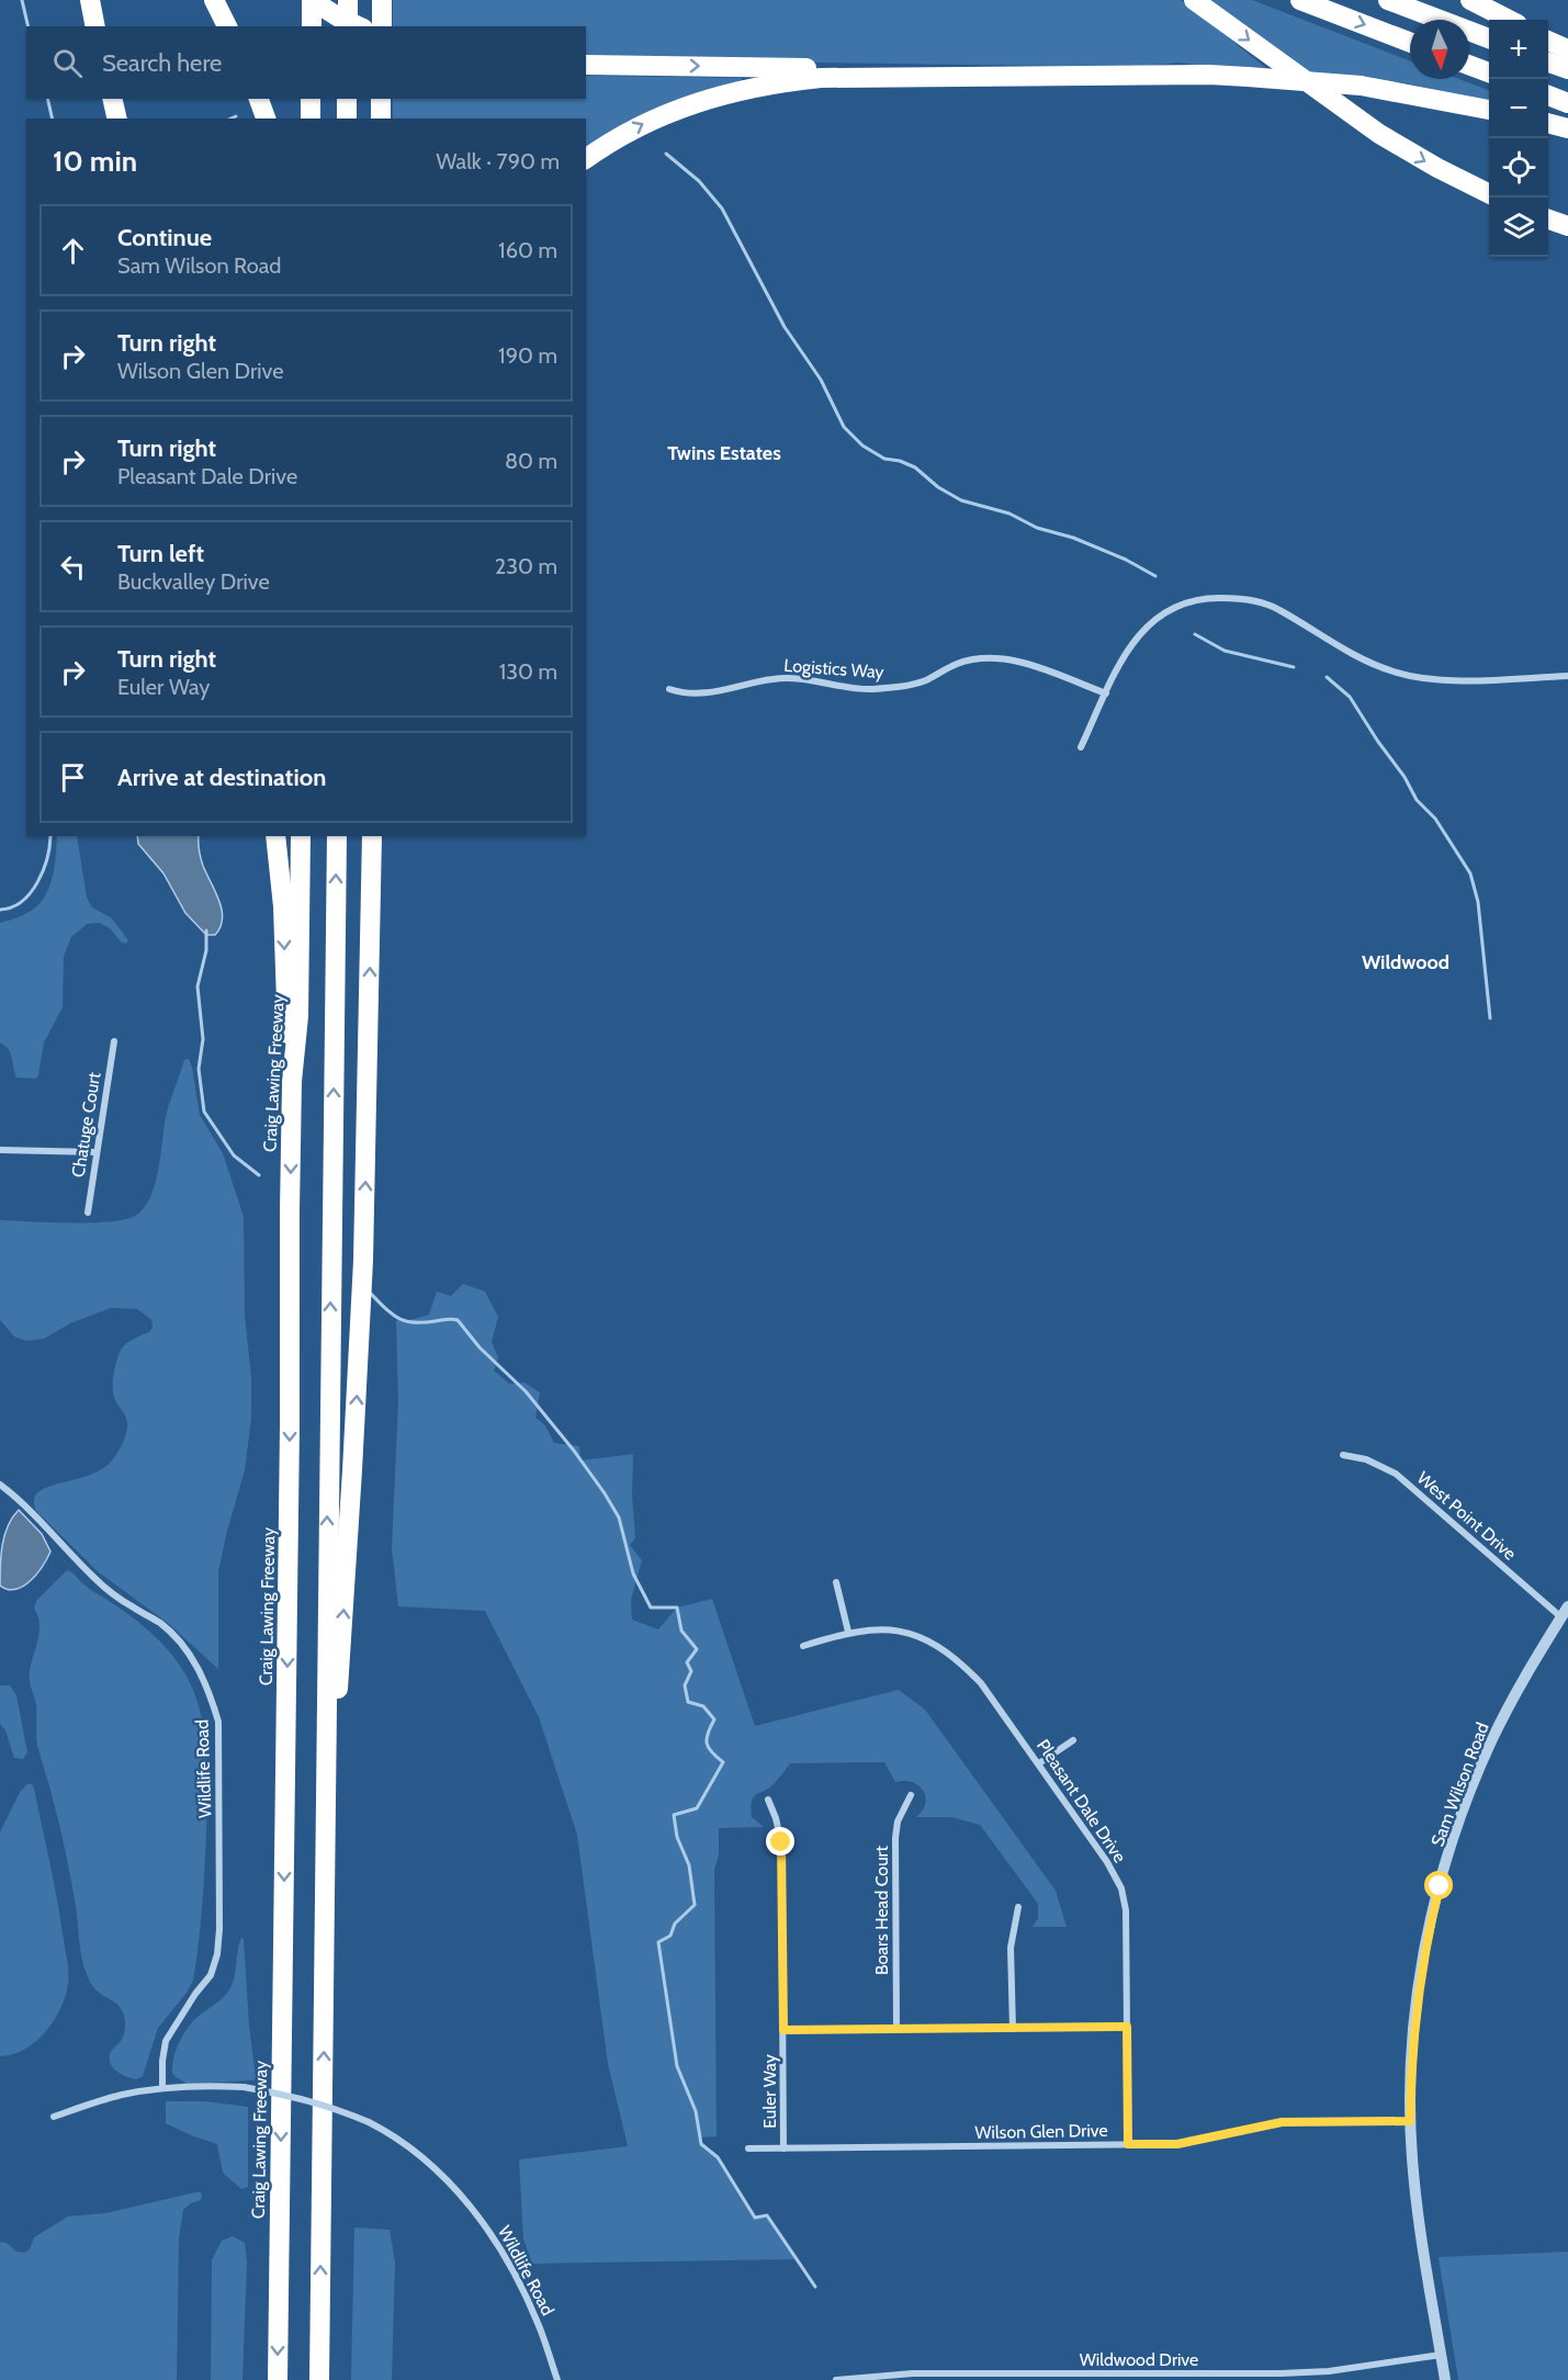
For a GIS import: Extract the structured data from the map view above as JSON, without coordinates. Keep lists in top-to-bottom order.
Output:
{
  "streets": {
    "highway": ["Craig Lawing Freeway"],
    "street": [
      "Logistics Way",
      "Chatuge Court",
      "West Point Drive",
      "Wildlife Road",
      "Sam Wilson Road",
      "Pleasant Dale Drive",
      "Boars Head Court",
      "Euler Way",
      "Wilson Glen Drive",
      "Wildwood Drive"
    ]
  },
  "crossings": [
    ["West Point Drive", "Sam Wilson Road"],
    ["Sam Wilson Road", "Wilson Glen Drive"],
    ["Sam Wilson Road", "Wildwood Drive"],
    ["Pleasant Dale Drive", "Wilson Glen Drive"],
    ["Euler Way", "Wilson Glen Drive"]
  ],
  "districts": ["Twins Estates", "Wildwood"],
  "north": "bottom",
  "page": {
    "map_buttons": ["+", "−"],
    "search": "Search here",
    "heading": ["10 min", "Walk · 790 m"],
    "list": [
      ["Continue", "Sam Wilson Road", "160 m"],
      ["Turn right", "Wilson Glen Drive", "190 m"],
      ["Turn right", "Pleasant Dale Drive", "80 m"],
      ["Turn left", "Buckvalley Drive", "230 m"],
      ["Turn right", "Euler Way", "130 m"],
      "Arrive at destination"
    ]
  }
}
